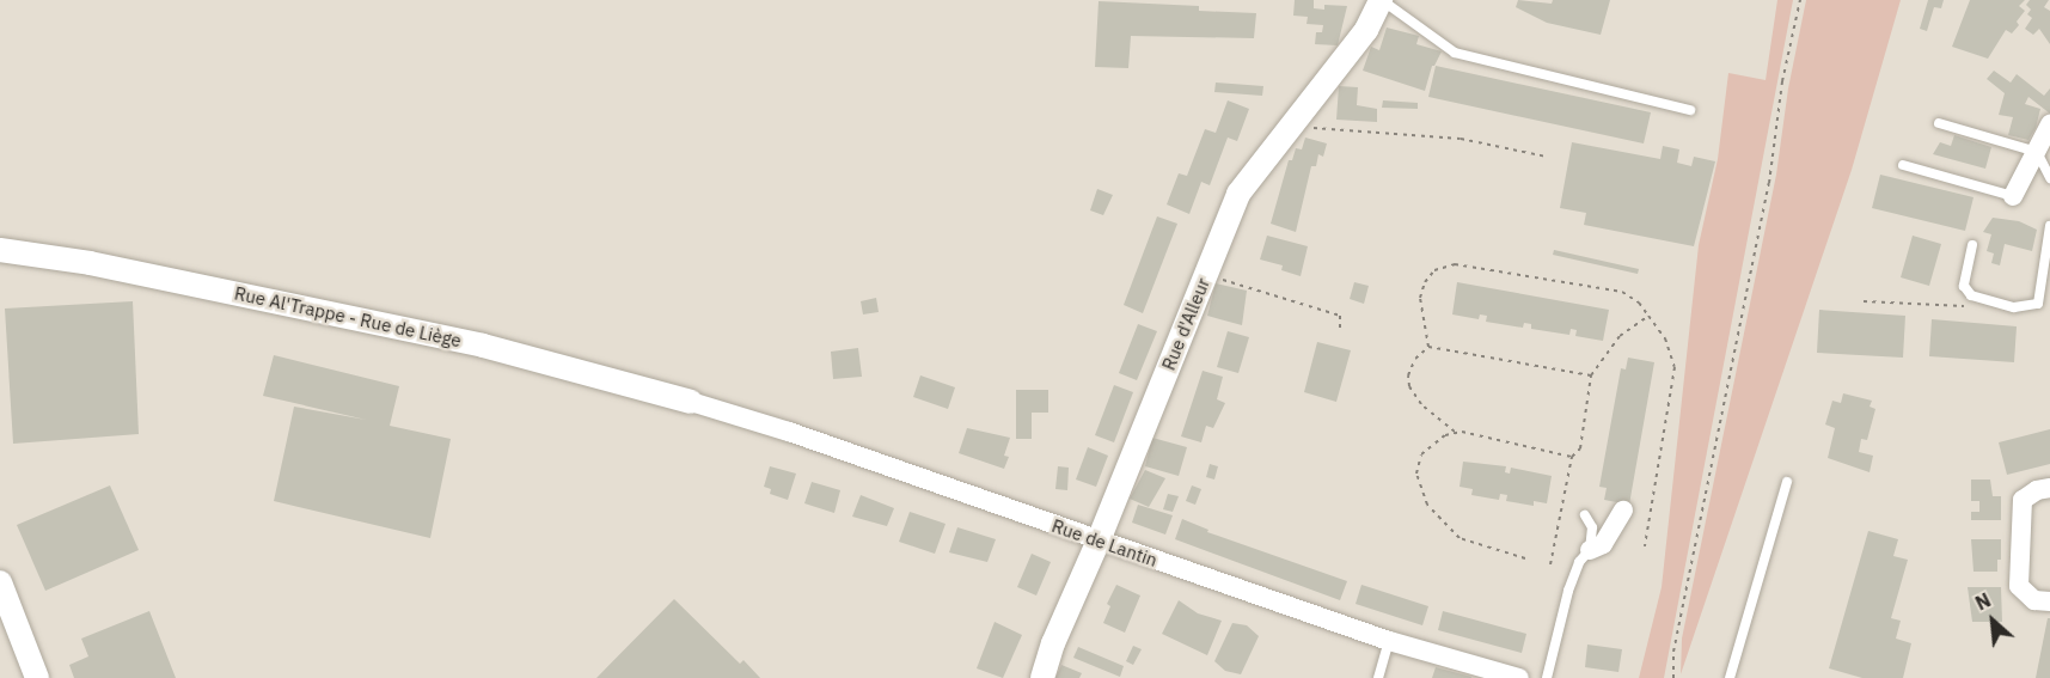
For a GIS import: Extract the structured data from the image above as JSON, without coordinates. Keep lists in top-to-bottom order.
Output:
{
  "streets": {
    "street": ["Rue Al'Trappe - Rue de Liège", "Rue d'Alleur", "Rue de Lantin"]
  },
  "crossings": [
    ["Rue Al'Trappe - Rue de Liège", "Rue de Lantin"],
    ["Rue d'Alleur", "Rue de Lantin"]
  ],
  "north": "top left"
}
